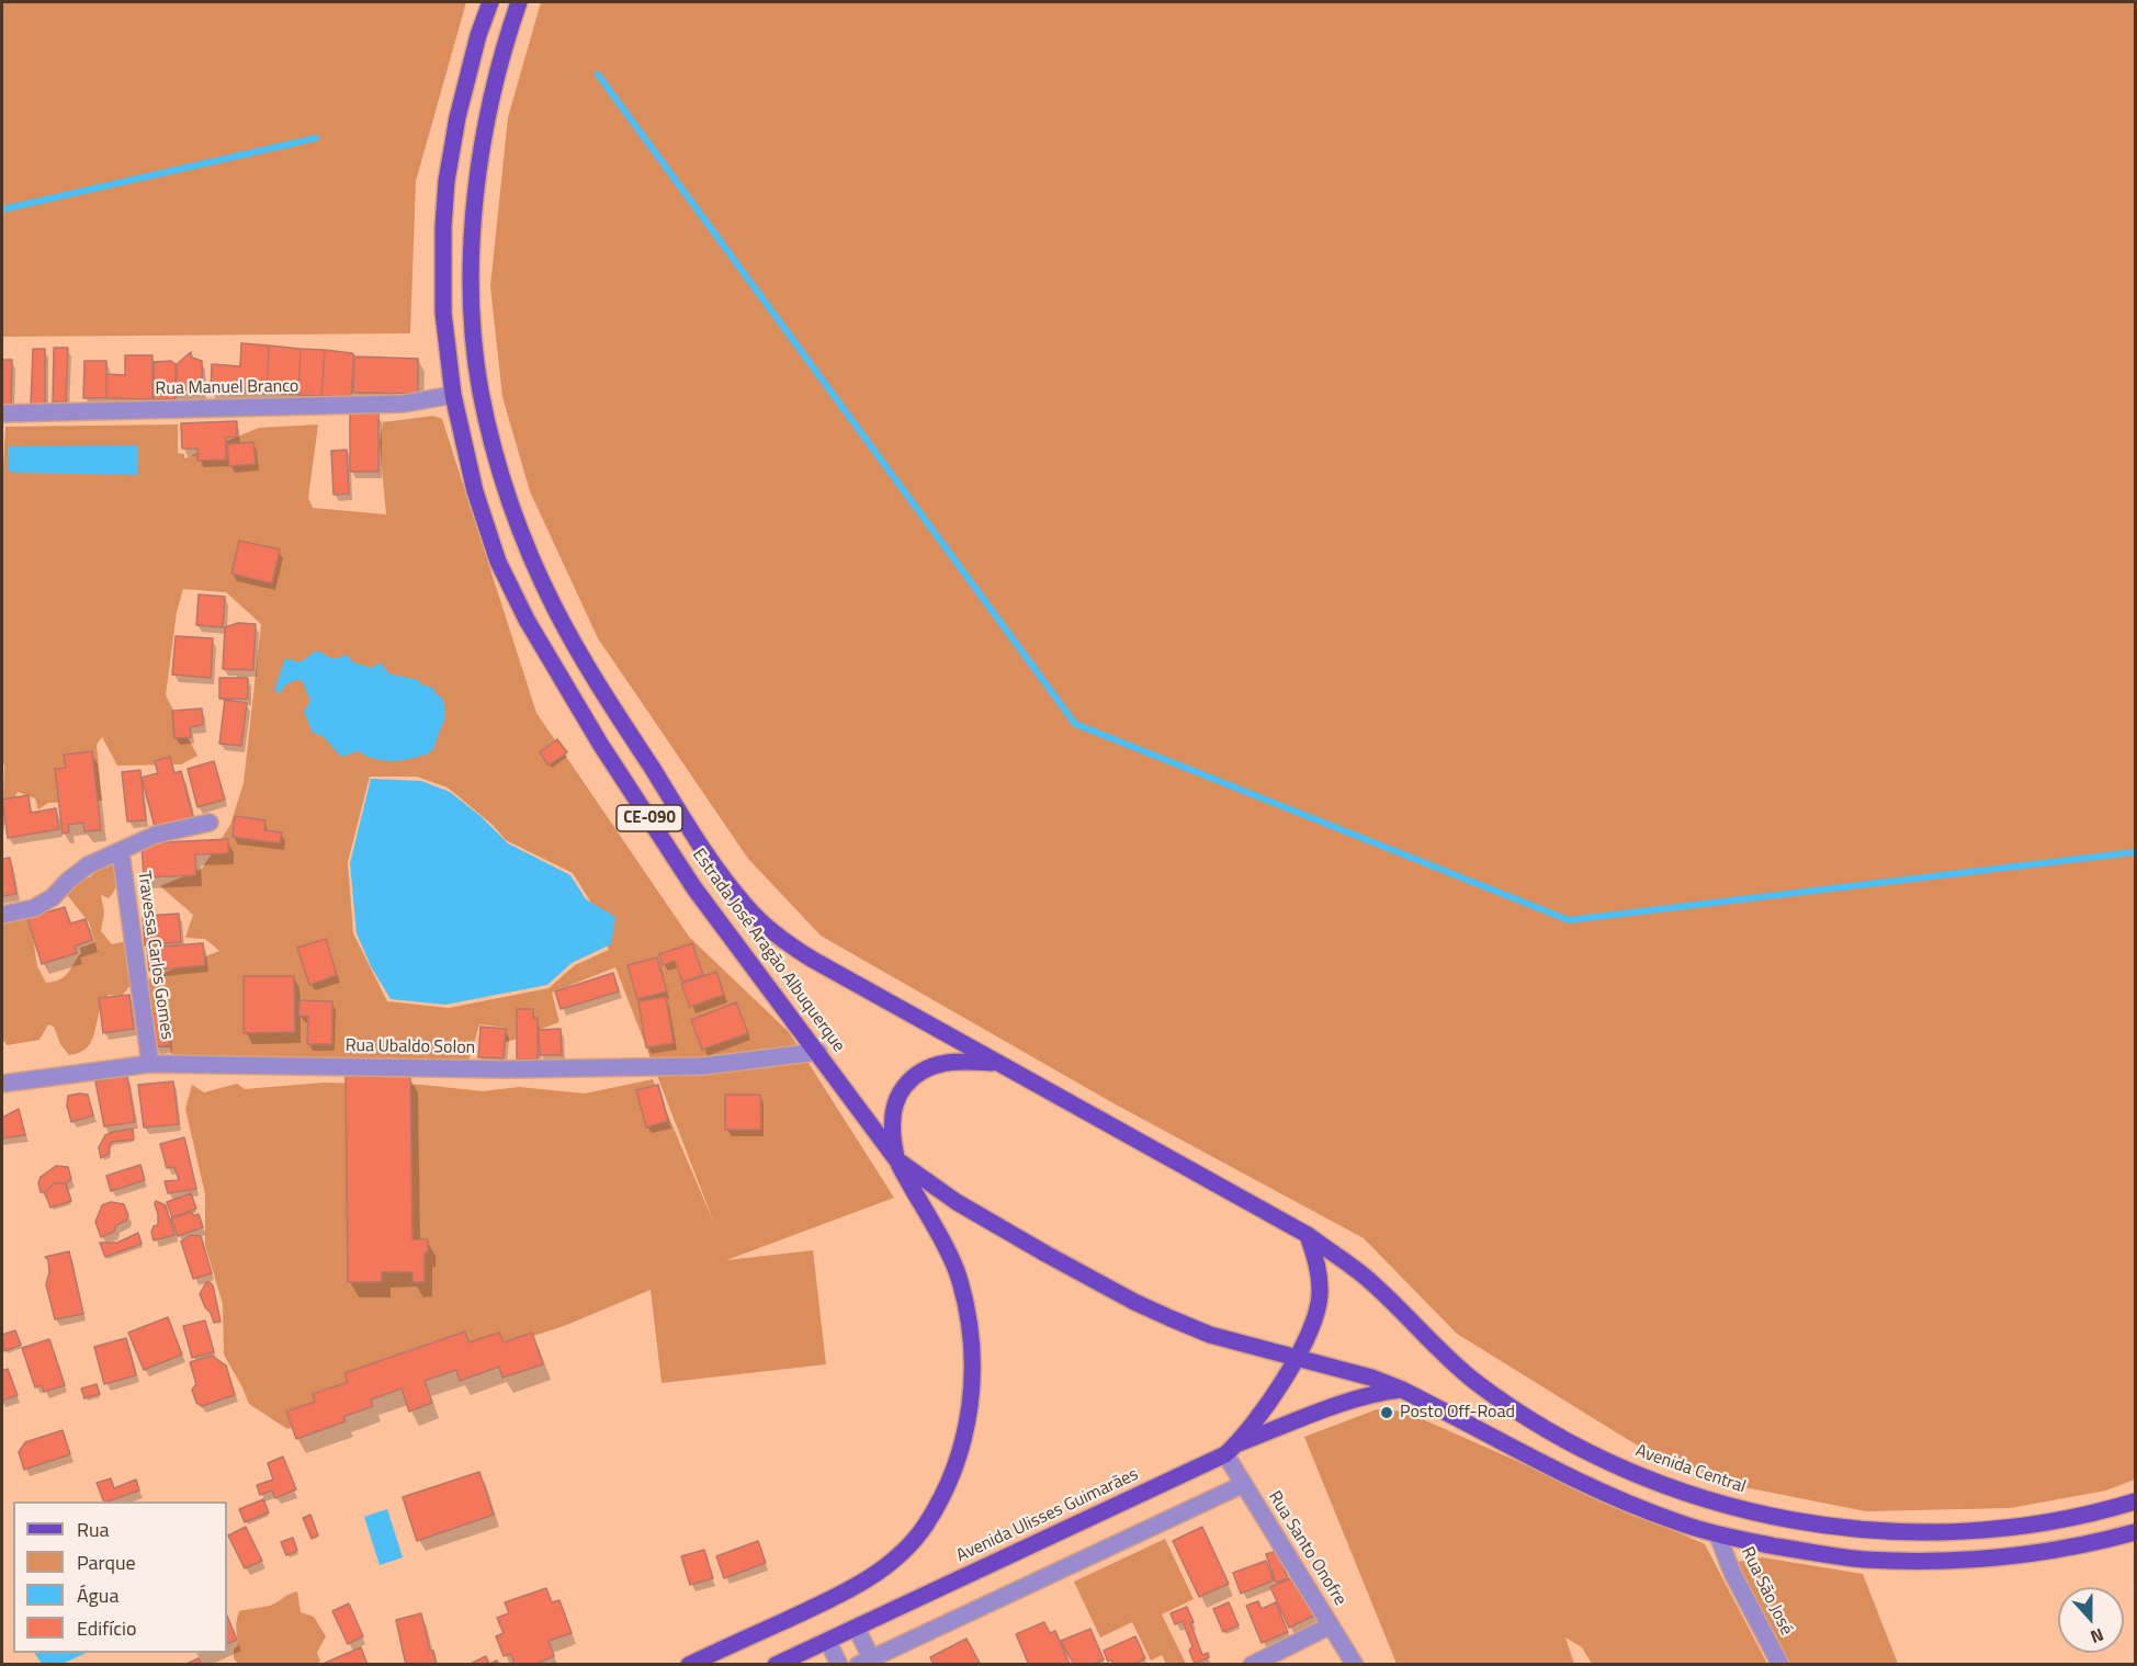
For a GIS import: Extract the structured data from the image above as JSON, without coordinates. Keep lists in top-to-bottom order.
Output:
{
  "streets": {
    "main road": [
      "CE-090",
      "Estrada José Aragão Albuquerque",
      "Avenida Central",
      "Avenida Ulisses Guimarães"
    ],
    "street": [
      "Rua Manuel Branco",
      "Travessa Carlos Gomes",
      "Rua Ubaldo Solon",
      "Rua Santo Onofre",
      "Rua São José"
    ]
  },
  "crossings": [
    ["Rua Manuel Branco", "Estrada José Aragão Albuquerque"],
    ["CE-090", "Estrada José Aragão Albuquerque"],
    ["CE-090", "Avenida Ulisses Guimarães"],
    ["CE-090", "Rua São José"],
    ["Estrada José Aragão Albuquerque", "Rua Ubaldo Solon"],
    ["Estrada José Aragão Albuquerque", "Avenida Central"],
    ["Estrada José Aragão Albuquerque", "Avenida Ulisses Guimarães"],
    ["Travessa Carlos Gomes", "Rua Ubaldo Solon"],
    ["Avenida Central", "Avenida Ulisses Guimarães"],
    ["Avenida Ulisses Guimarães", "Rua Santo Onofre"]
  ],
  "places": ["Posto Off-Road"],
  "legend": [
    "Rua",
    "Parque",
    "Água",
    "Edifício"
  ],
  "north": "bottom"
}
